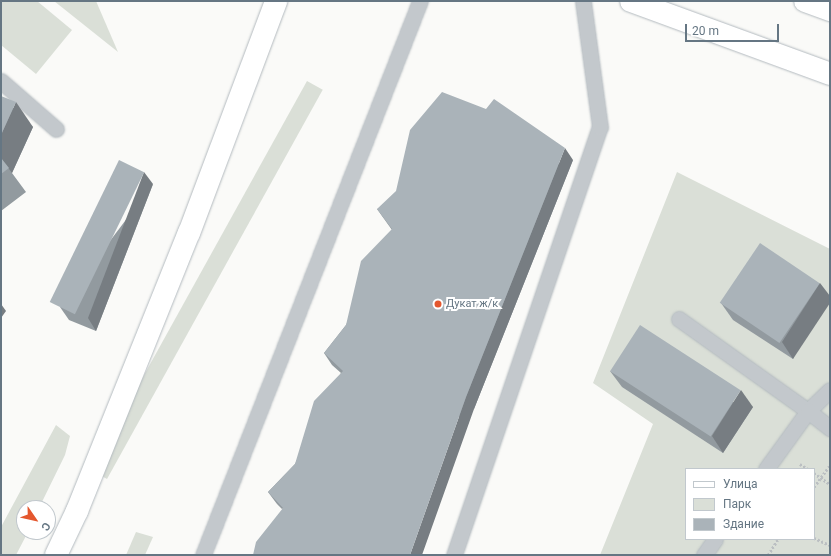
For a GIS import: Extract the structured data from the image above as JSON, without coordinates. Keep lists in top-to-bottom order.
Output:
{
  "places": ["Дукат ж/к"],
  "legend": ["Улица", "Парк", "Здание"],
  "scale_bar": "20 m",
  "north": "bottom right"
}
